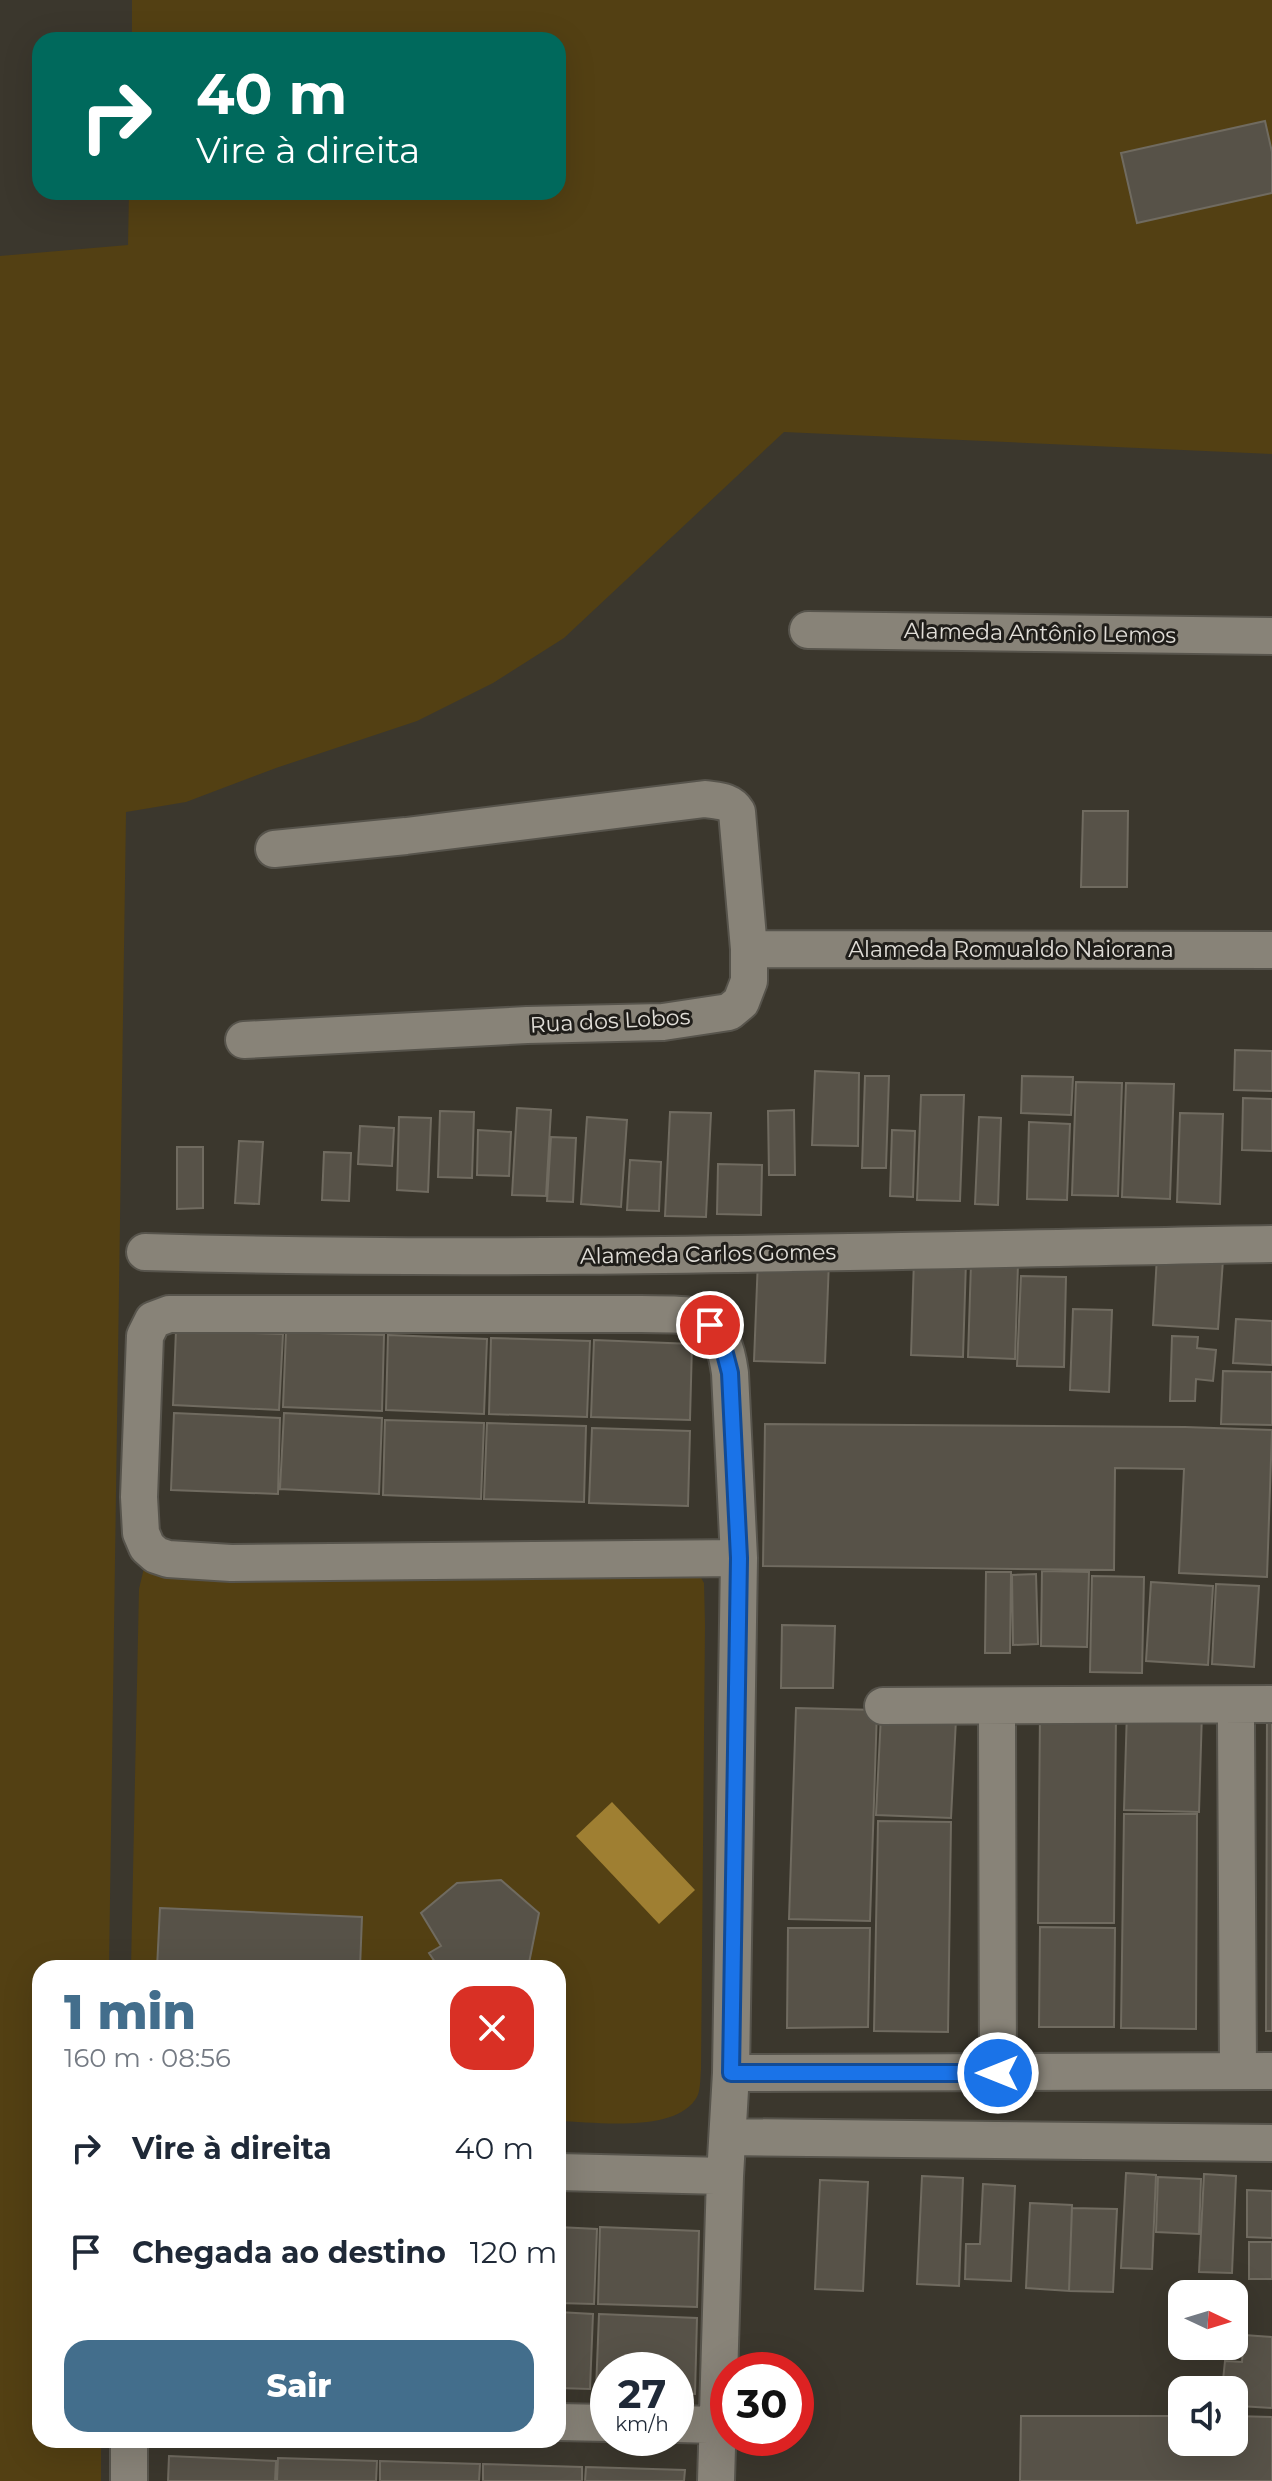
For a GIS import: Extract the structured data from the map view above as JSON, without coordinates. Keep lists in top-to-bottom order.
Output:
{
  "streets": {
    "street": [
      "Alameda Antônio Lemos",
      "Alameda Romualdo Naiorana",
      "Rua dos Lobos",
      "Alameda Carlos Gomes"
    ]
  },
  "crossings": [
    ["Alameda Romualdo Naiorana", "Rua dos Lobos"]
  ],
  "north": "right",
  "page": {
    "turn": ["40 m", "Vire à direita"],
    "heading": ["1 min", "160 m · 08:56"],
    "list": [
      {
        "name": "Vire à direita",
        "value": "40 m"
      },
      {
        "name": "Chegada ao destino",
        "value": "120 m"
      }
    ],
    "buttons": "Sair",
    "speed": "27 km/h",
    "limit": "30"
  }
}
